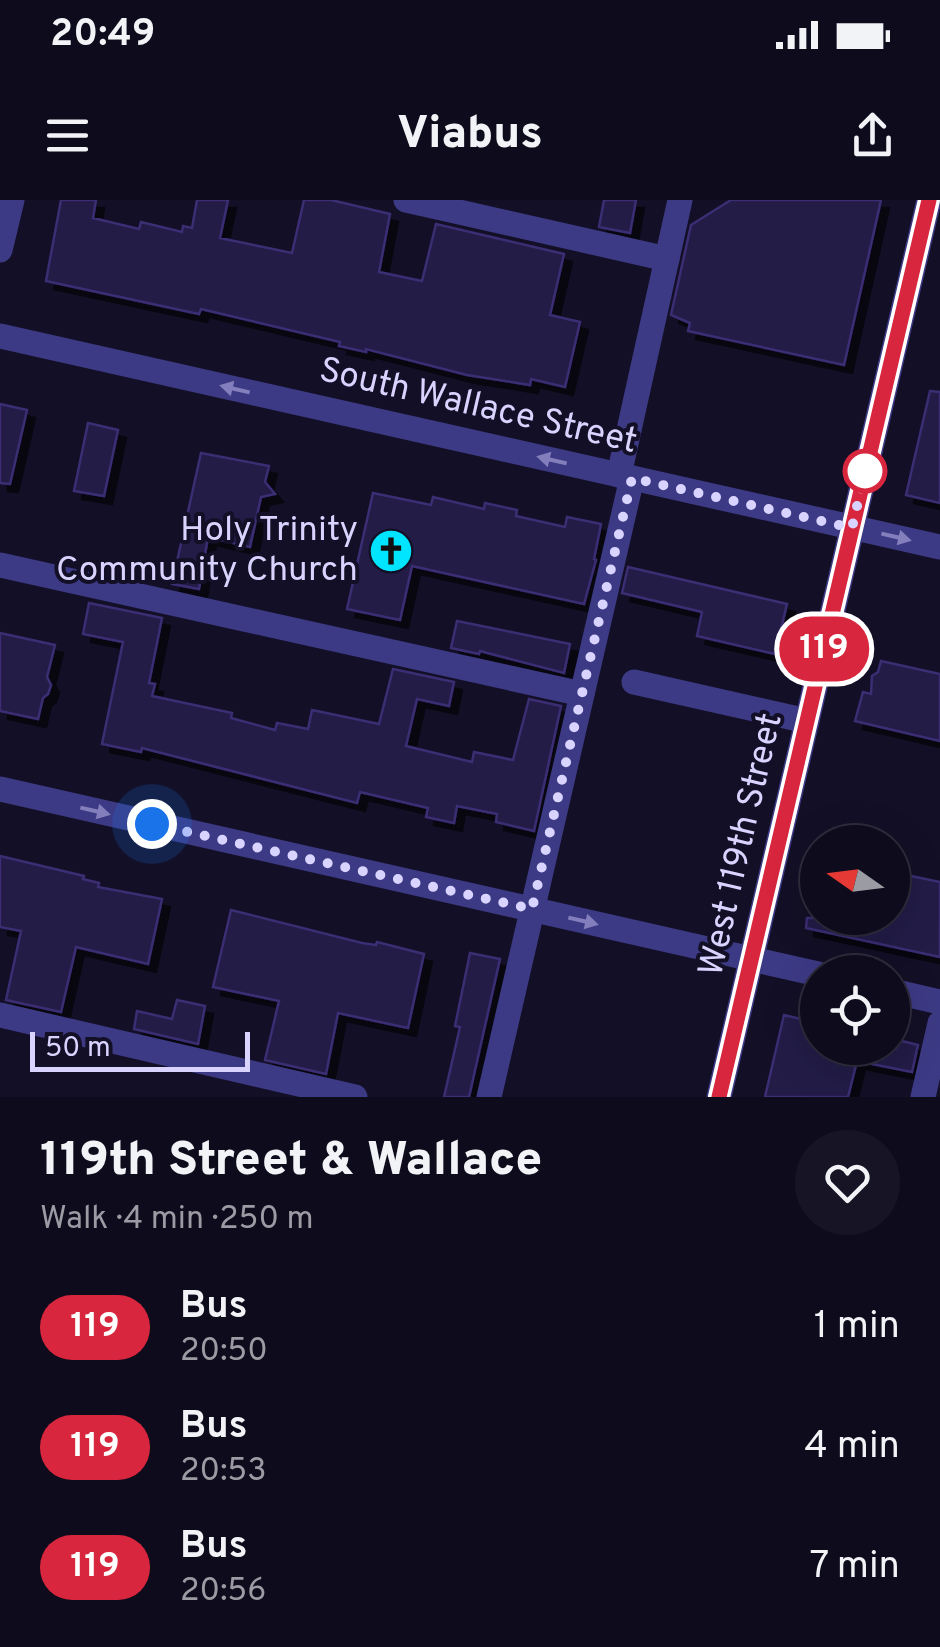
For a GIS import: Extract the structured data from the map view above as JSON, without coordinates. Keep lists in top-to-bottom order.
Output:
{
  "streets": {
    "street": ["South Wallace Street", "West 119th Street"]
  },
  "crossings": [
    ["South Wallace Street", "West 119th Street"]
  ],
  "places": {
    "church": ["Holy Trinity Community Church"]
  },
  "lines": ["bus line 119"],
  "scale_bar": "50 m",
  "north": "left",
  "page": {
    "status": "20:49",
    "header": "Viabus",
    "on_map": "119",
    "scale": "50 m",
    "heading": ["119th Street & Wallace", "Walk · 4 min · 250 m"],
    "list": [
      {
        "mark": "119",
        "name": "Bus",
        "note": "20:50",
        "value": "1 min"
      },
      {
        "mark": "119",
        "name": "Bus",
        "note": "20:53",
        "value": "4 min"
      },
      {
        "mark": "119",
        "name": "Bus",
        "note": "20:56",
        "value": "7 min"
      }
    ]
  }
}
